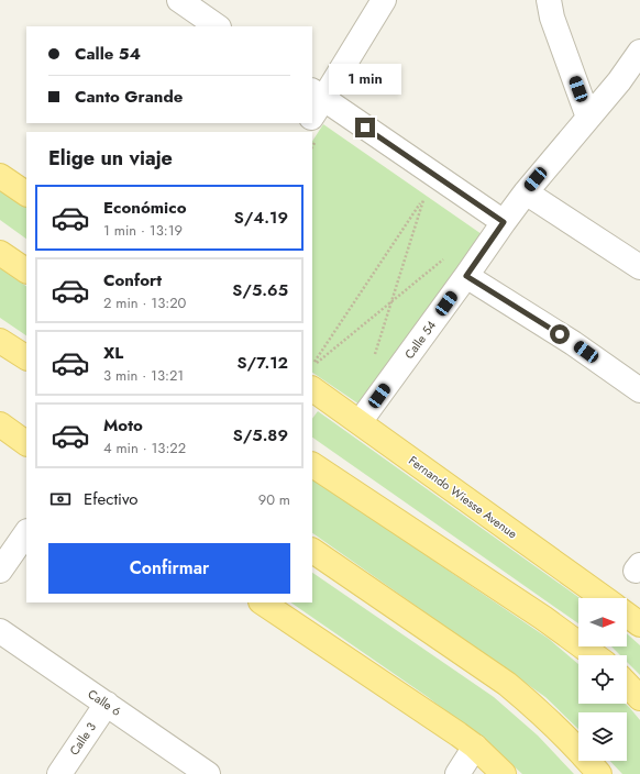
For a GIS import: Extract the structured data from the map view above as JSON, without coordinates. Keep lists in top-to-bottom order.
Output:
{
  "streets": {
    "main road": ["Fernando Wiesse Avenue"],
    "street": ["Calle 54", "Calle 6", "Calle 3"]
  },
  "crossings": [
    ["Calle 54", "Fernando Wiesse Avenue"],
    ["Calle 6", "Calle 3"]
  ],
  "north": "right",
  "page": {
    "banner": ["Calle 54", "Canto Grande"],
    "bubble": "1 min",
    "heading": "Elige un viaje",
    "list": [
      {
        "name": "Económico",
        "note": "1 min · 13:19",
        "value": "S/4.19"
      },
      {
        "name": "Confort",
        "note": "2 min · 13:20",
        "value": "S/5.65"
      },
      {
        "name": "XL",
        "note": "3 min · 13:21",
        "value": "S/7.12"
      },
      {
        "name": "Moto",
        "note": "4 min · 13:22",
        "value": "S/5.89"
      }
    ],
    "pay": ["Efectivo", "90 m"],
    "buttons": "Confirmar"
  }
}
